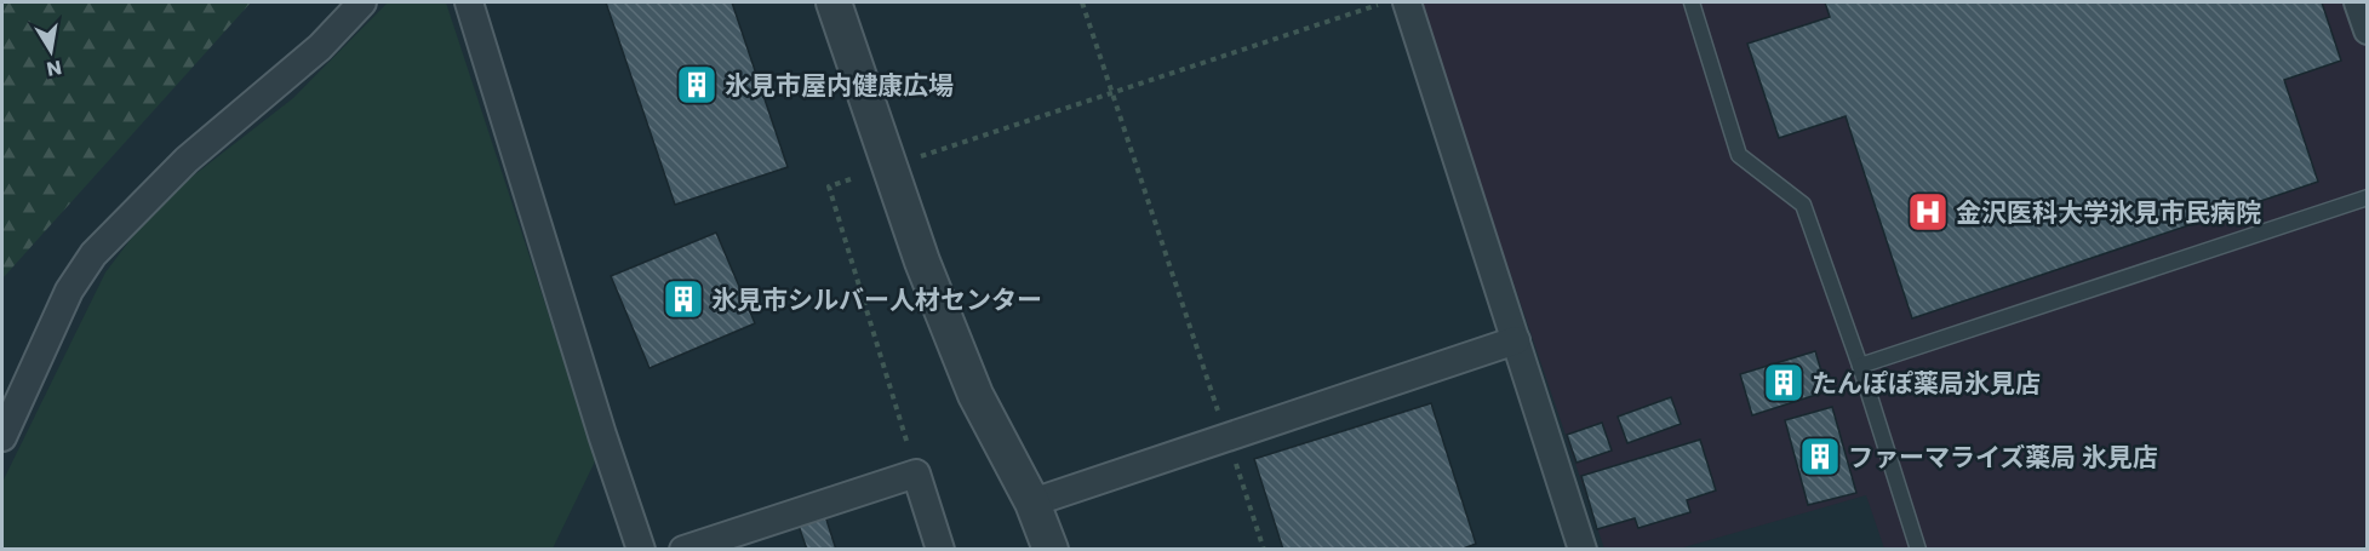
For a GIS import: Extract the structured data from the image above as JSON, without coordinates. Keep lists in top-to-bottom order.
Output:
{
  "places": {
    "building": [
      "氷見市屋内健康広場",
      "氷見市シルバー人材センター",
      "たんぽぽ薬局氷見店",
      "ファーマライズ薬局 氷見店"
    ],
    "hospital": ["金沢医科大学氷見市民病院"]
  },
  "north": "bottom"
}
